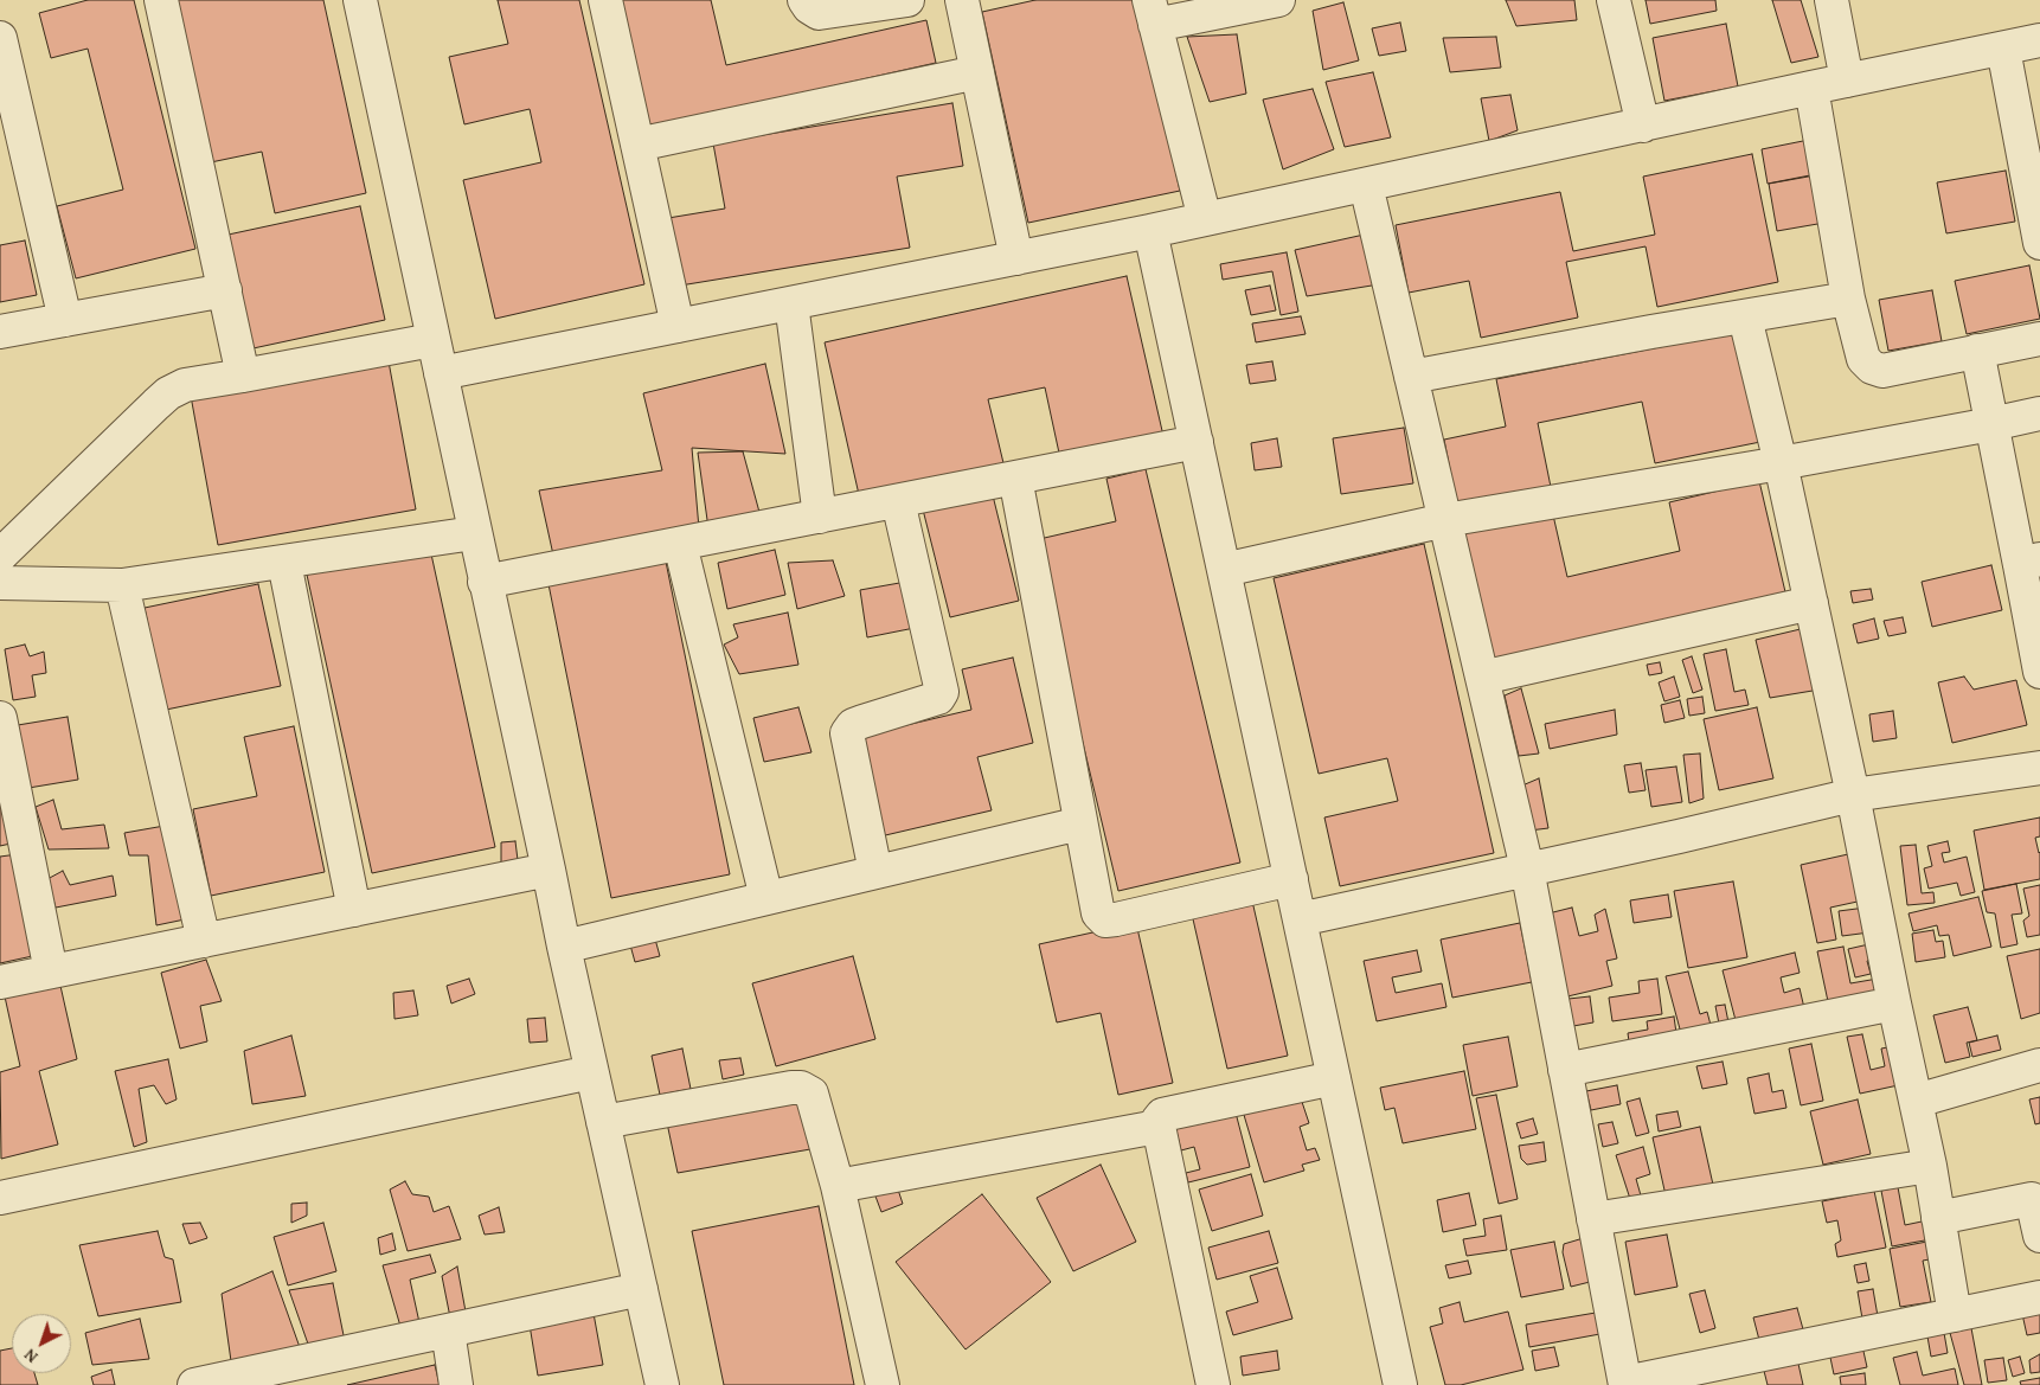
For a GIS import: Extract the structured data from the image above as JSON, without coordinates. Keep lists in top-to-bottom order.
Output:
{
  "north": "bottom left"
}
